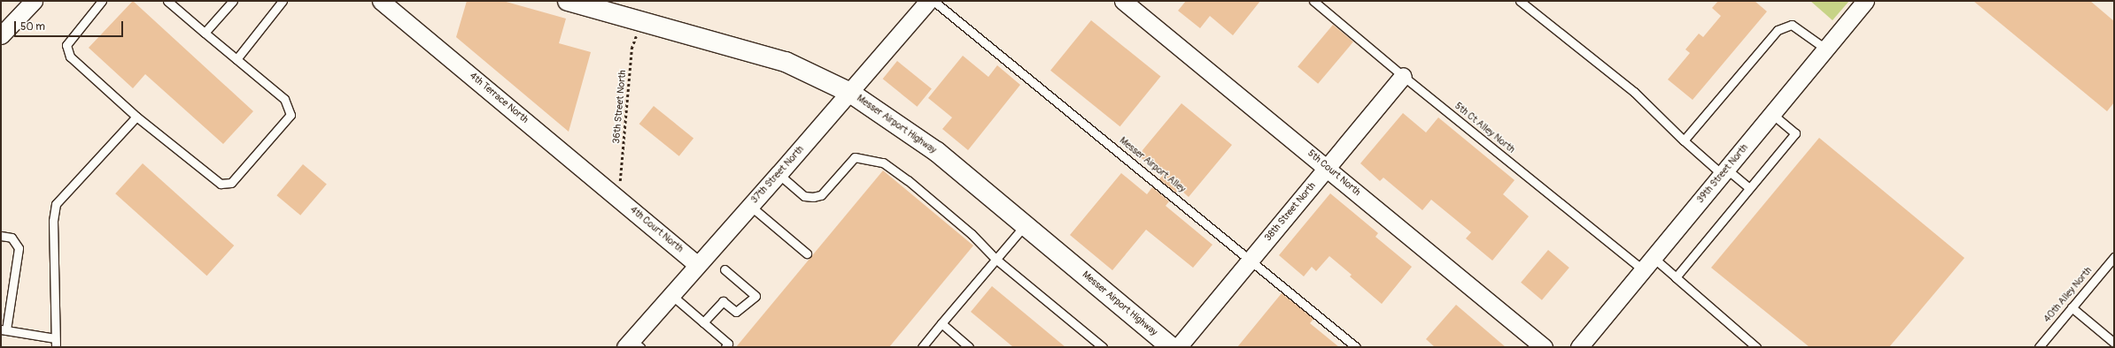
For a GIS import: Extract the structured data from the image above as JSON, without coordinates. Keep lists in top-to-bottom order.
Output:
{
  "streets": {
    "main road": ["Messer Airport Highway"],
    "street": [
      "4th Terrace North",
      "5th Court North",
      "39th Street North",
      "37th Street North",
      "38th Street North",
      "4th Court North"
    ],
    "lane": ["5th Ct Alley North", "Messer Airport Alley", "40th Alley North"],
    "path": ["36th Street North"]
  },
  "crossings": [
    ["4th Terrace North", "36th Street North"],
    ["4th Terrace North", "4th Court North"],
    ["36th Street North", "Messer Airport Highway"],
    ["36th Street North", "4th Court North"],
    ["Messer Airport Highway", "37th Street North"],
    ["5th Ct Alley North", "39th Street North"],
    ["5th Ct Alley North", "38th Street North"],
    ["Messer Airport Alley", "38th Street North"],
    ["5th Court North", "38th Street North"],
    ["37th Street North", "4th Court North"]
  ],
  "scale_bar": "50 m"
}
